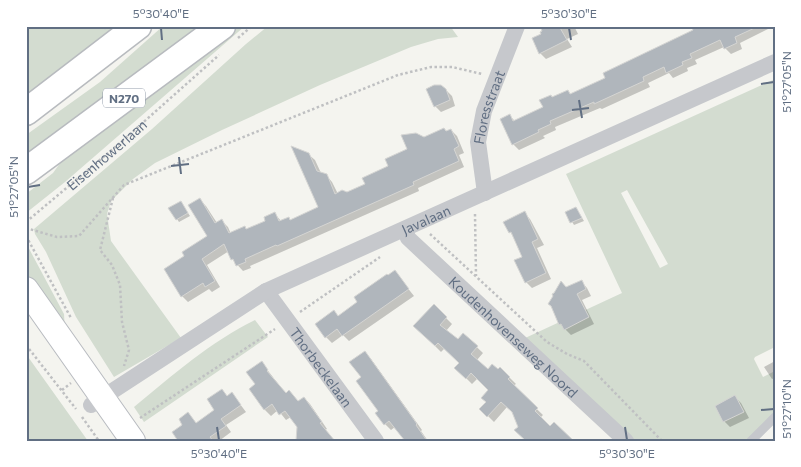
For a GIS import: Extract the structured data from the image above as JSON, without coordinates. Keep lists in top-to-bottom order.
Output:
{
  "streets": {
    "main road": ["N270"],
    "street": [
      "Floresstraat",
      "Javalaan",
      "Koudenhovenseweg Noord",
      "Thorbeckelaan"
    ],
    "path": ["Eisenhowerlaan"]
  },
  "crossings": [
    ["N270", "Eisenhowerlaan"],
    ["Floresstraat", "Javalaan"],
    ["Javalaan", "Koudenhovenseweg Noord"],
    ["Javalaan", "Thorbeckelaan"]
  ],
  "coordinates": [
    "5°30'40\"E",
    "5°30'30\"E",
    "51°27'05\"N",
    "51°27'10\"N"
  ]
}
